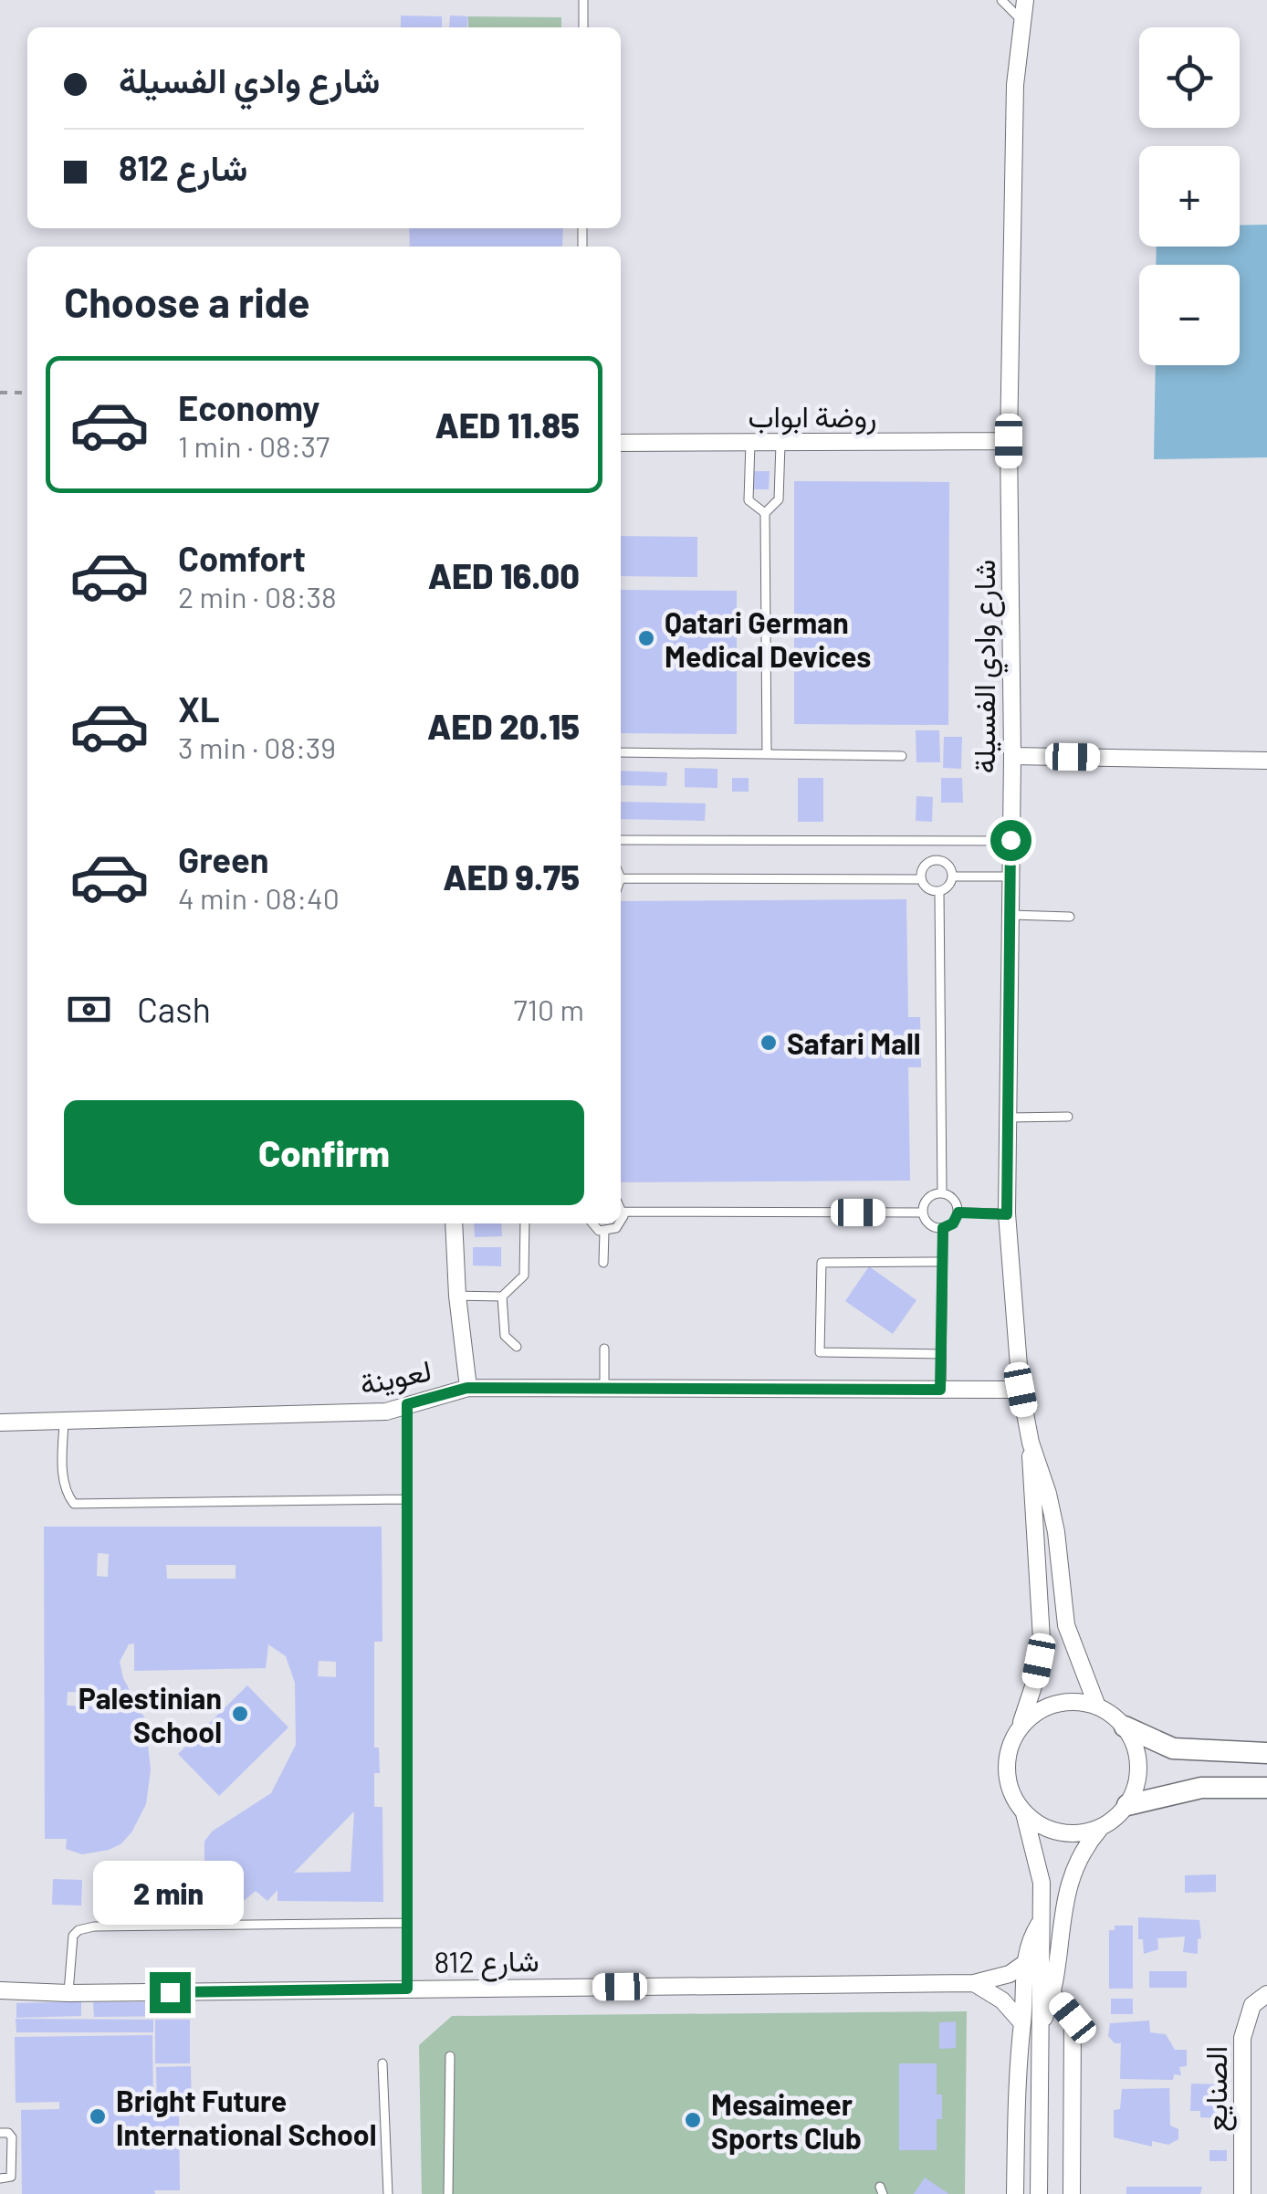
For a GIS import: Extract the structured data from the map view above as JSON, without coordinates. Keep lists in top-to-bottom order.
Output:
{
  "streets": {
    "street": [
      "روضة ابواب",
      "شارع وادي الفسيلة",
      "لعوينة",
      "شارع 812",
      "الصنايع"
    ]
  },
  "crossings": [
    ["روضة ابواب", "شارع وادي الفسيلة"],
    ["شارع وادي الفسيلة", "لعوينة"]
  ],
  "places": [
    "Qatari German Medical Devices",
    "Safari Mall",
    "Palestinian School",
    "Bright Future International School",
    "Mesaimeer Sports Club"
  ],
  "page": {
    "map_buttons": ["+", "−"],
    "banner": ["شارع وادي الفسيلة", "شارع 812"],
    "heading": "Choose a ride",
    "list": [
      {
        "name": "Economy",
        "note": "1 min · 08:37",
        "value": "AED 11.85"
      },
      {
        "name": "Comfort",
        "note": "2 min · 08:38",
        "value": "AED 16.00"
      },
      {
        "name": "XL",
        "note": "3 min · 08:39",
        "value": "AED 20.15"
      },
      {
        "name": "Green",
        "note": "4 min · 08:40",
        "value": "AED 9.75"
      }
    ],
    "pay": ["Cash", "710 m"],
    "buttons": "Confirm",
    "bubble": "2 min"
  }
}
